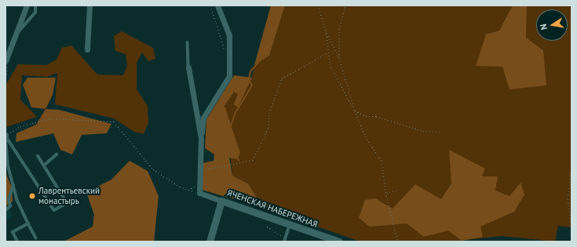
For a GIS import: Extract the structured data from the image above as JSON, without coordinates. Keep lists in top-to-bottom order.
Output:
{
  "streets": {
    "street": ["ЯЧЕНСКАЯ НАБЕРЕЖНАЯ"]
  },
  "places": ["Лаврентьевский монастырь"],
  "north": "left"
}
